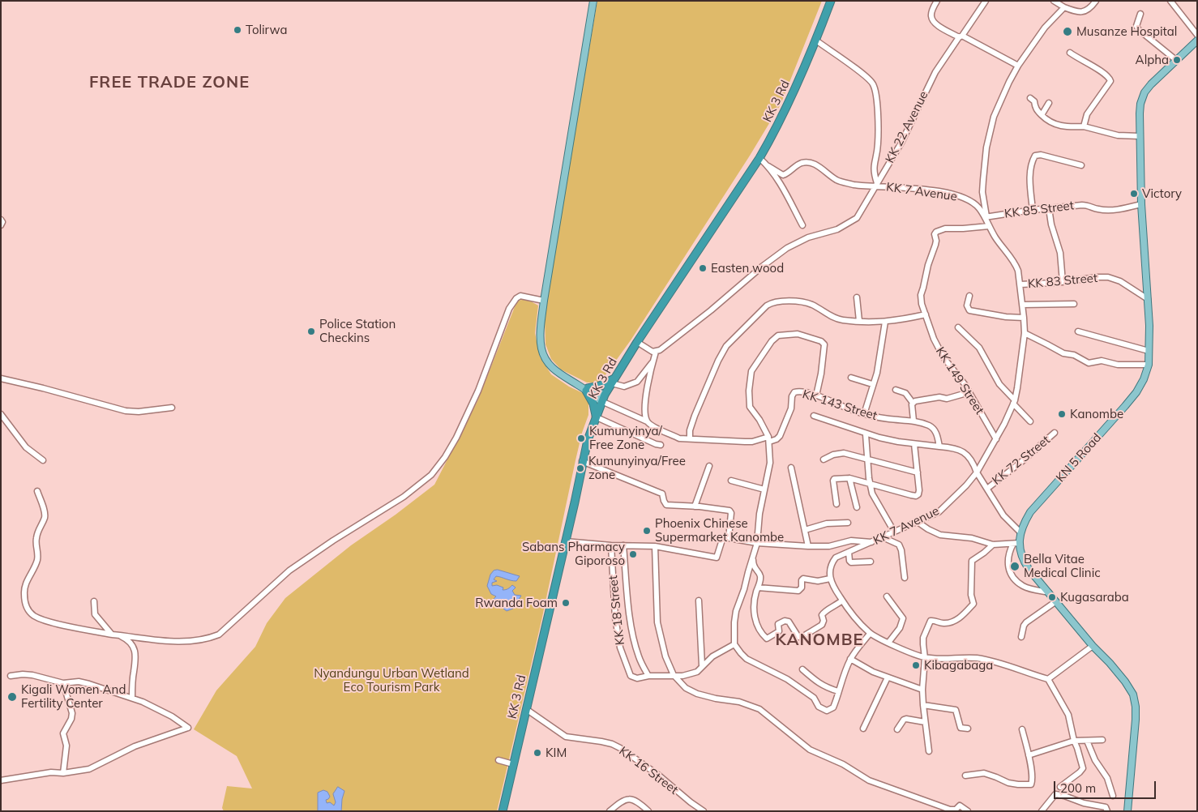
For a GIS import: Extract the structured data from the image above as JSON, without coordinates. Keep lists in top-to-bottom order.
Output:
{
  "streets": {
    "highway": ["KK 3 Rd"],
    "main road": ["KN 5 Road"],
    "street": [
      "KK 22 Avenue",
      "KK 7 Avenue",
      "KK 85 Street",
      "KK 83 Street",
      "KK 149 Street",
      "KK 143 Street",
      "KK 72 Street",
      "KK 18 Street",
      "KK 16 Street"
    ]
  },
  "crossings": [
    ["KK 3 Rd", "KK 16 Street"],
    ["KK 22 Avenue", "KK 7 Avenue"],
    ["KK 7 Avenue", "KK 85 Street"],
    ["KK 7 Avenue", "KK 83 Street"],
    ["KK 7 Avenue", "KK 149 Street"],
    ["KK 7 Avenue", "KK 72 Street"],
    ["KK 85 Street", "KN 5 Road"],
    ["KK 83 Street", "KN 5 Road"]
  ],
  "districts": ["FREE TRADE ZONE", "KANOMBE"],
  "parks": ["Nyandungu Urban Wetland Eco Tourism Park"],
  "places": [
    "Tolirwa",
    "Musanze Hospital",
    "Alpha",
    "Victory",
    "Easten wood",
    "Police Station Checkins",
    "Kanombe",
    "Kumunyinya/ Free Zone",
    "Kumunyinya/Free zone",
    "Phoenix Chinese Supermarket Kanombe",
    "Sabans Pharmacy Giporoso",
    "Bella Vitae Medical Clinic",
    "Kugasaraba",
    "Rwanda Foam",
    "Kibagabaga",
    "Kigali Women And Fertility Center",
    "KIM"
  ],
  "scale_bar": "200 m"
}
